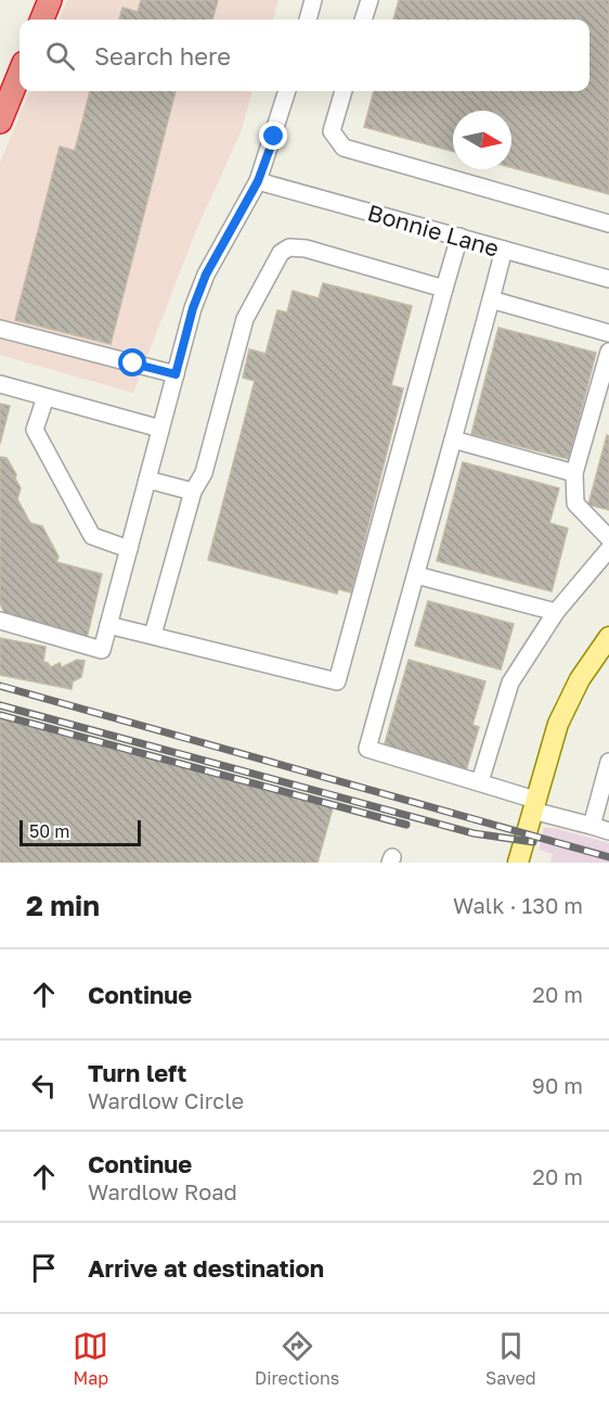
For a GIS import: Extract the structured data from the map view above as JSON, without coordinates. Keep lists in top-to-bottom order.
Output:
{
  "streets": {
    "street": ["Bonnie Lane"]
  },
  "scale_bar": "50 m",
  "north": "right",
  "page": {
    "search": "Search here",
    "scale": "50 m",
    "heading": ["2 min", "Walk · 130 m"],
    "list": [
      ["Continue", "20 m"],
      ["Turn left", "Wardlow Circle", "90 m"],
      ["Continue", "Wardlow Road", "20 m"],
      "Arrive at destination"
    ],
    "nav": ["Map", "Directions", "Saved"]
  }
}
